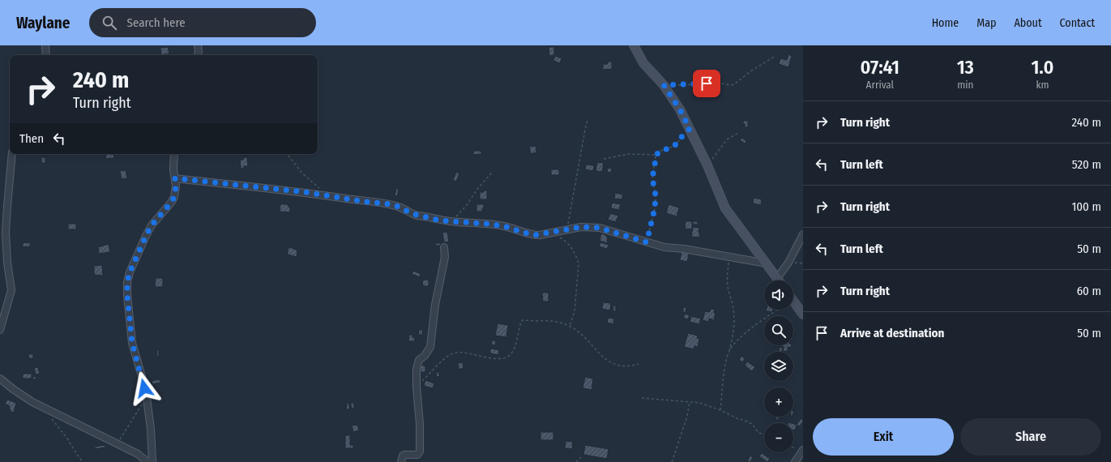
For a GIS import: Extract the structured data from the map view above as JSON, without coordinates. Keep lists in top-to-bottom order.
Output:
{
  "page": {
    "header": "Waylane",
    "search": "Search here",
    "nav": [
      "Home",
      "Map",
      "About",
      "Contact"
    ],
    "eta": [
      "07:41",
      "Arrival",
      "13",
      "min",
      "1.0",
      "km"
    ],
    "turn": ["240 m", "Turn right"],
    "list": [
      {
        "name": "Turn right",
        "value": "240 m"
      },
      {
        "name": "Turn left",
        "value": "520 m"
      },
      {
        "name": "Turn right",
        "value": "100 m"
      },
      {
        "name": "Turn left",
        "value": "50 m"
      },
      {
        "name": "Turn right",
        "value": "60 m"
      },
      {
        "name": "Arrive at destination",
        "value": "50 m"
      }
    ],
    "then": "Then",
    "map_buttons": ["+", "−"],
    "buttons": ["Exit", "Share"]
  }
}
